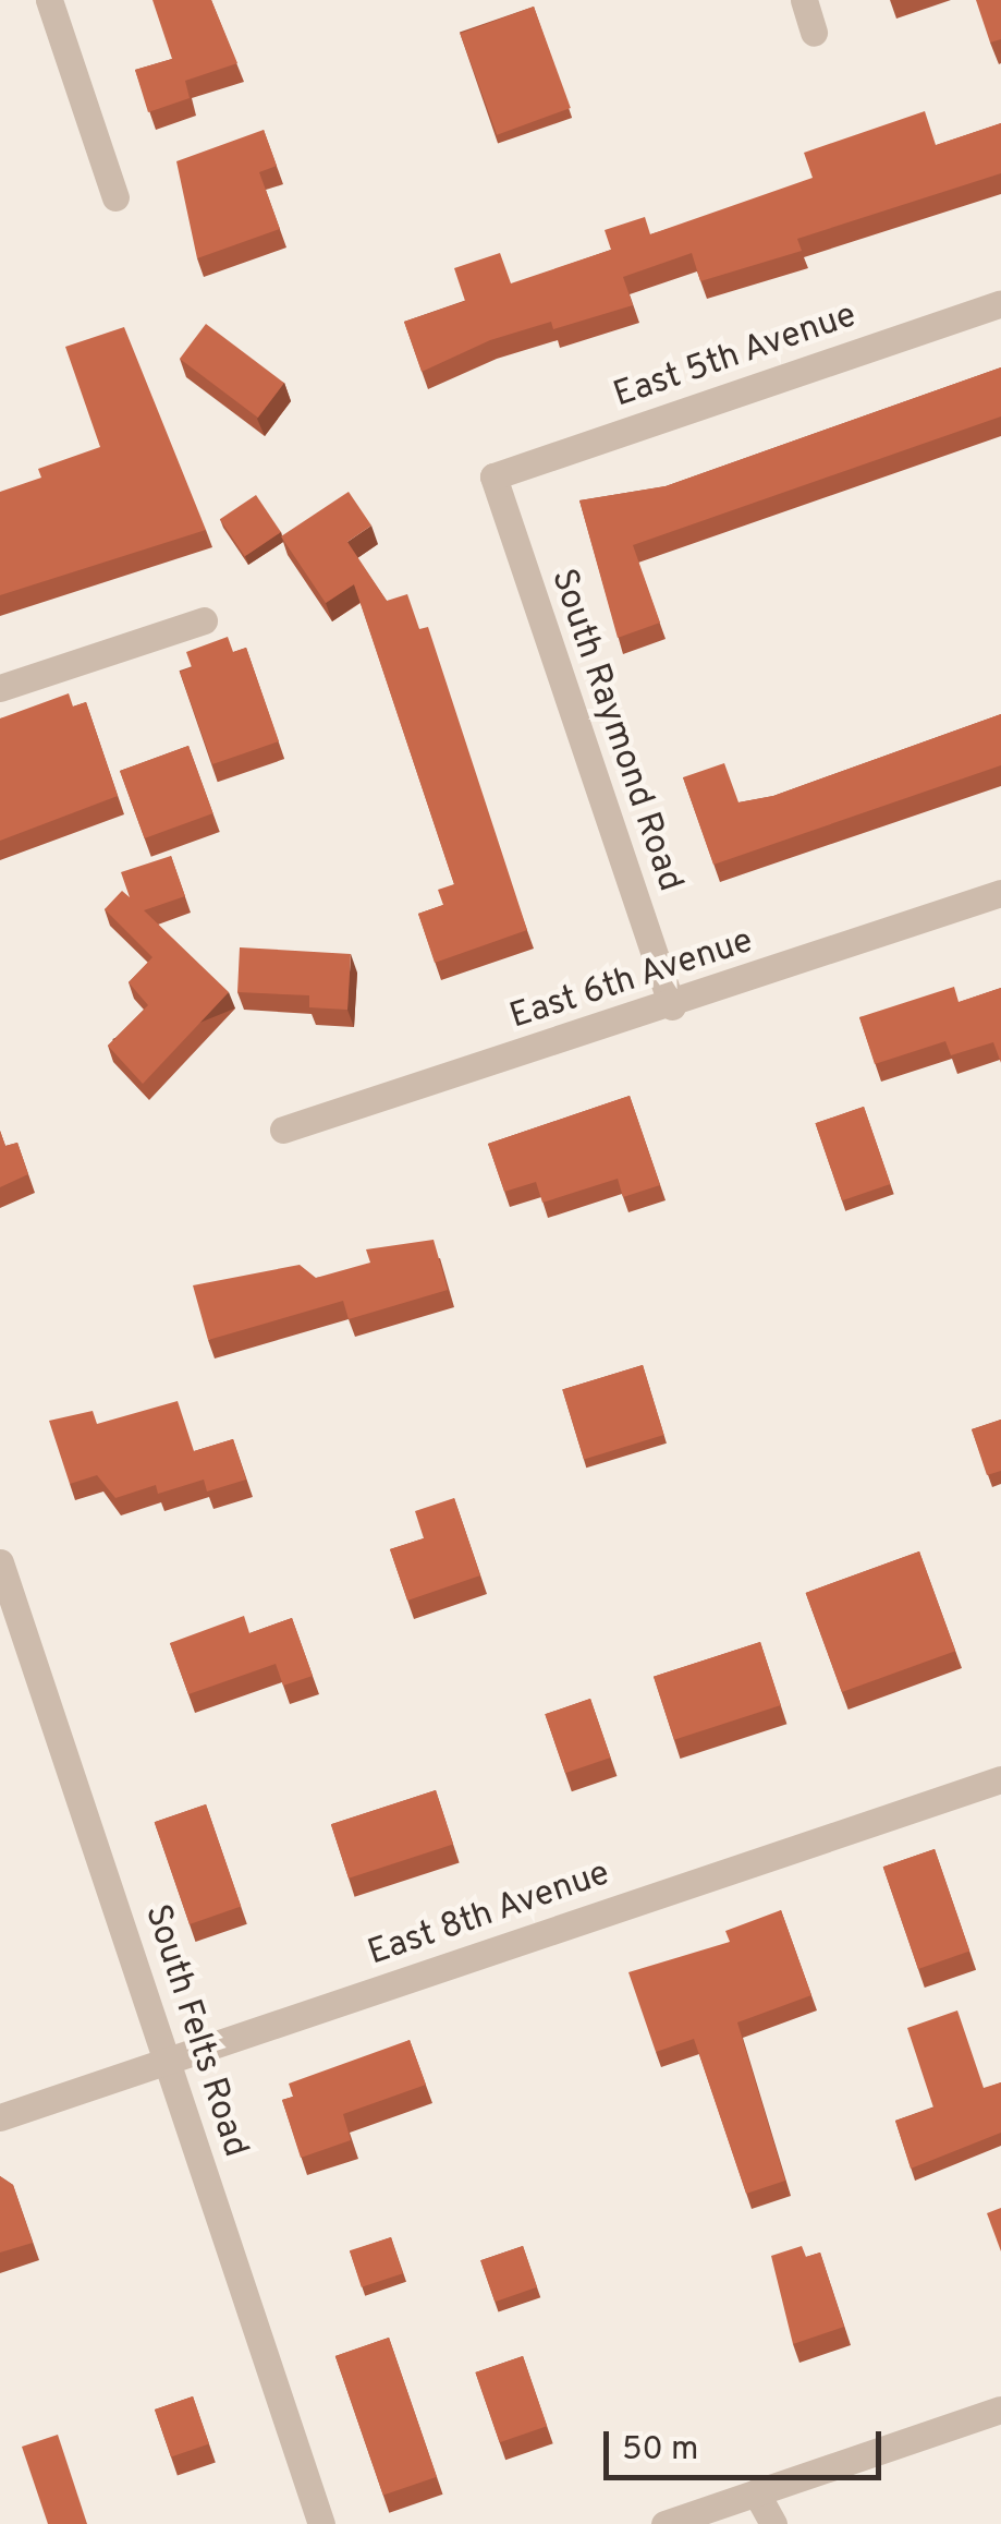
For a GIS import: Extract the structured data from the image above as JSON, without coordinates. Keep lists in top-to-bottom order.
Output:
{
  "streets": {
    "street": [
      "East 5th Avenue",
      "South Raymond Road",
      "East 6th Avenue",
      "East 8th Avenue",
      "South Felts Road"
    ]
  },
  "crossings": [
    ["East 5th Avenue", "South Raymond Road"],
    ["South Raymond Road", "East 6th Avenue"],
    ["East 8th Avenue", "South Felts Road"]
  ],
  "scale_bar": "50 m"
}
